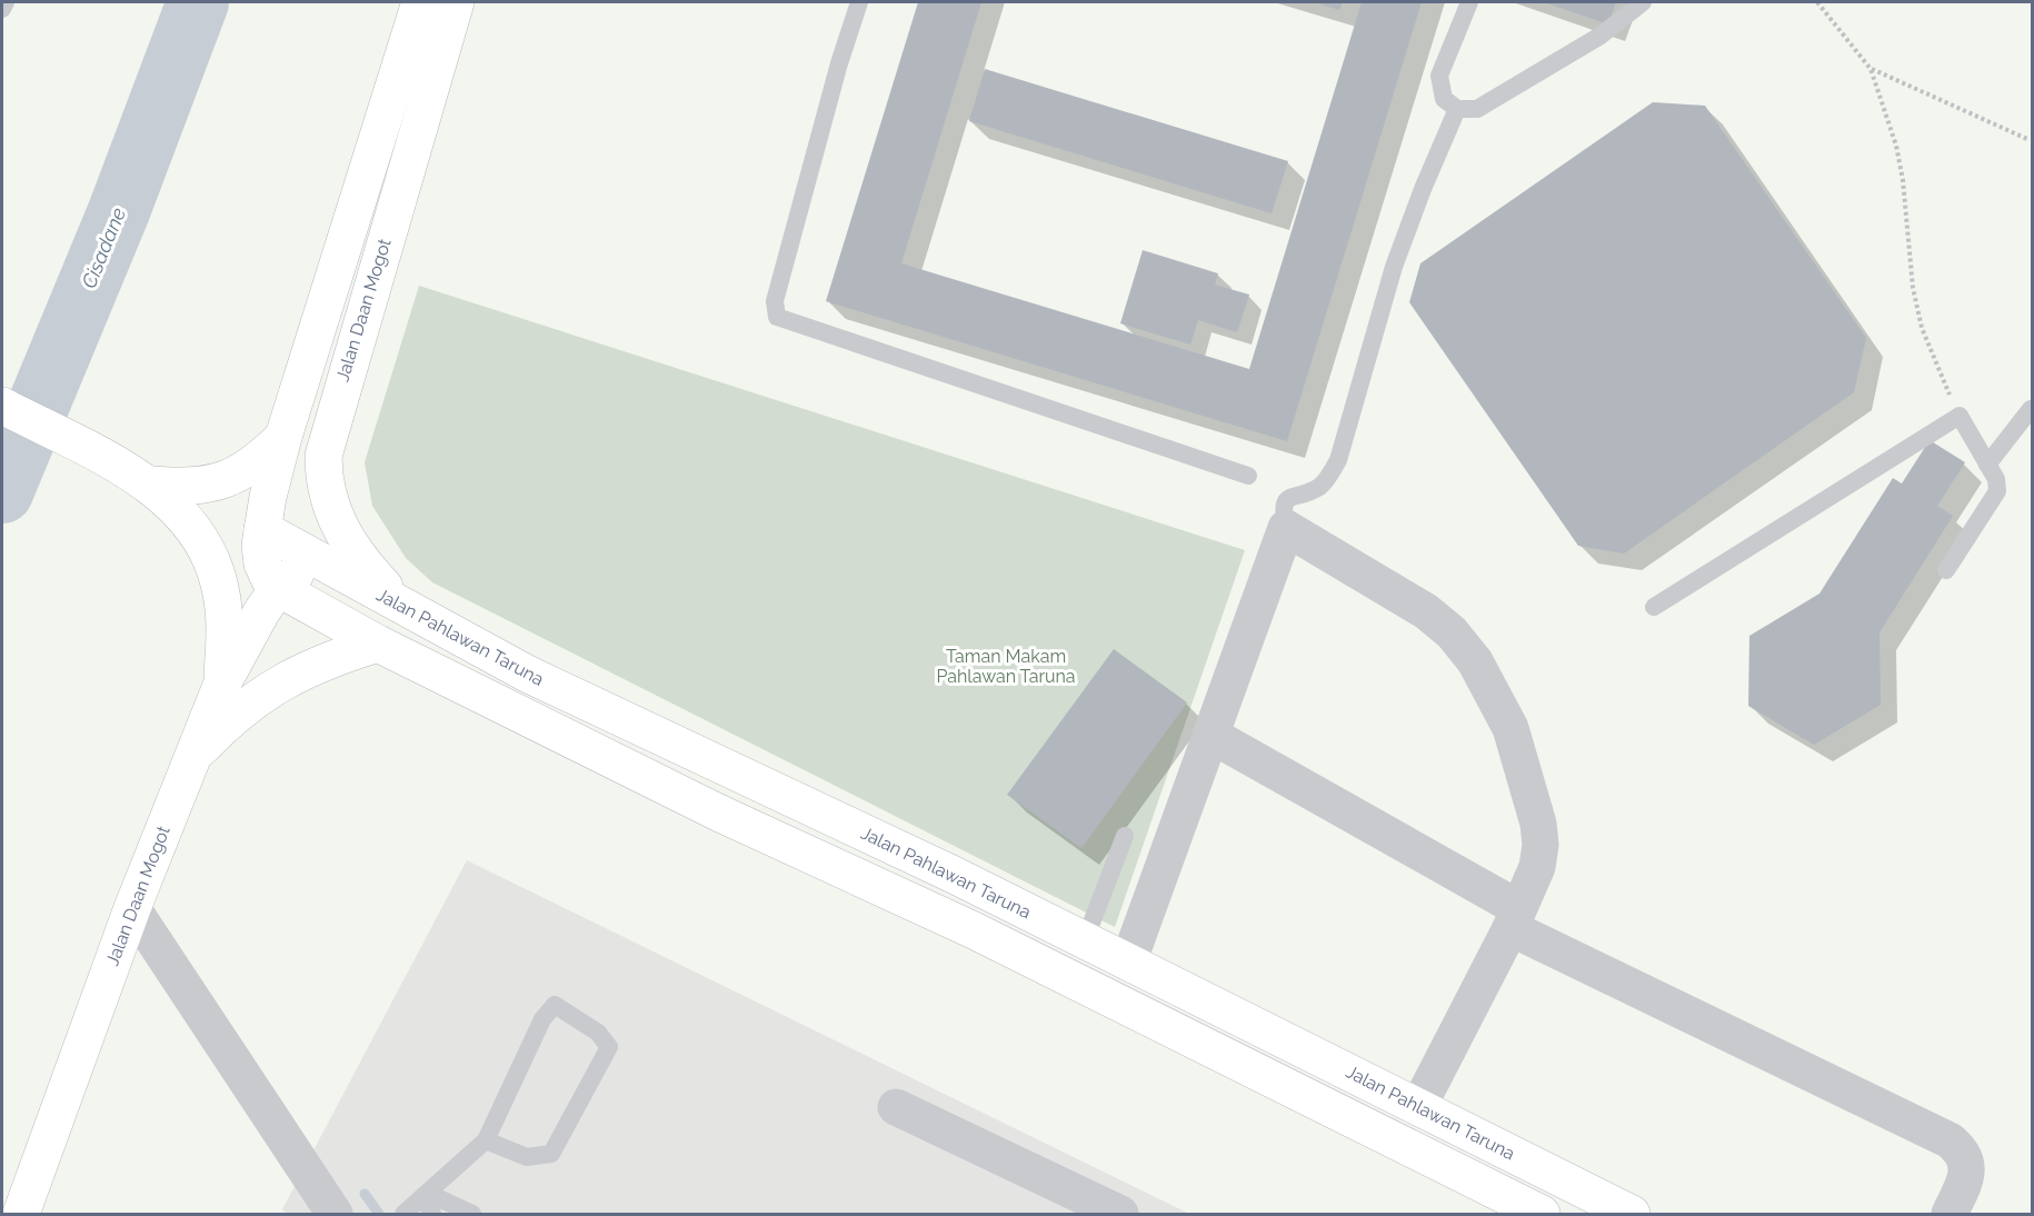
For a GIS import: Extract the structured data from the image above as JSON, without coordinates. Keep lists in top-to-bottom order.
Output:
{
  "streets": {
    "highway": ["Jalan Daan Mogot", "Jalan Pahlawan Taruna"]
  },
  "crossings": [
    ["Jalan Daan Mogot", "Jalan Pahlawan Taruna"]
  ],
  "water": ["Cisadane"],
  "parks": ["Taman Makam Pahlawan Taruna"]
}
